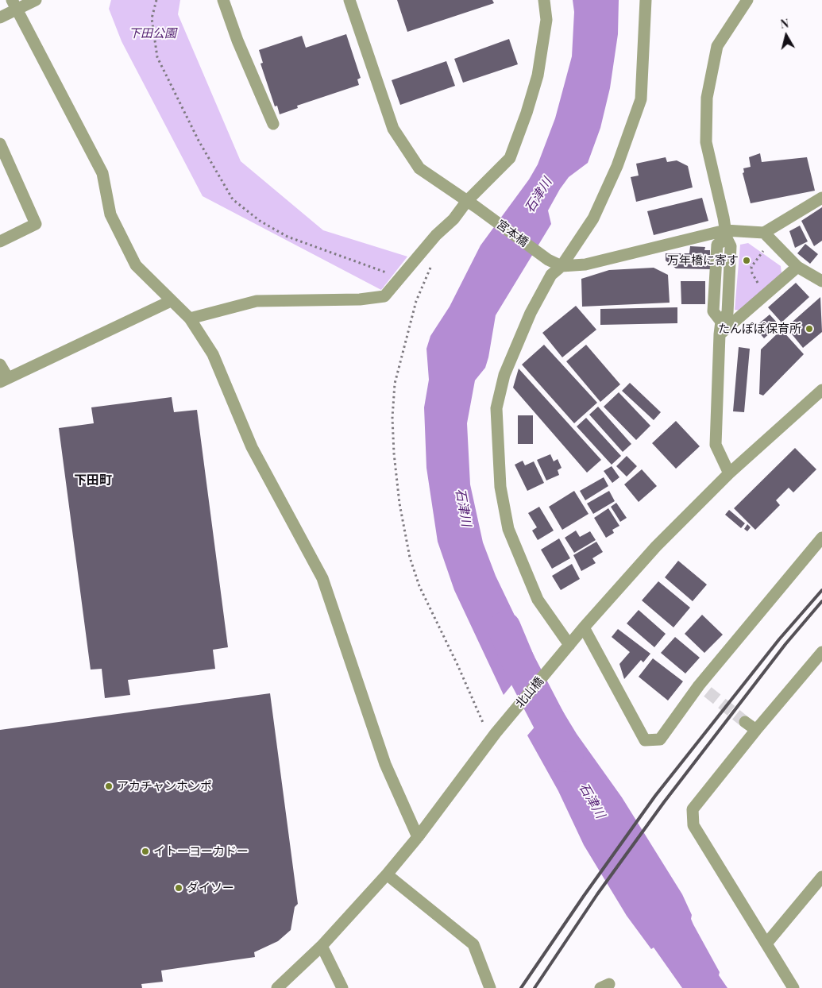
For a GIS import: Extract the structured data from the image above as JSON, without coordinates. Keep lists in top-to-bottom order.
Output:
{
  "streets": {
    "street": ["宮本橋", "北山橋"]
  },
  "districts": ["下田町"],
  "water": ["石津川"],
  "parks": ["下田公園"],
  "places": [
    "万年橋に寄す",
    "たんぽぽ保育所",
    "アカチャンホンポ",
    "イトーヨーカドー",
    "ダイソー"
  ],
  "north": "top"
}
